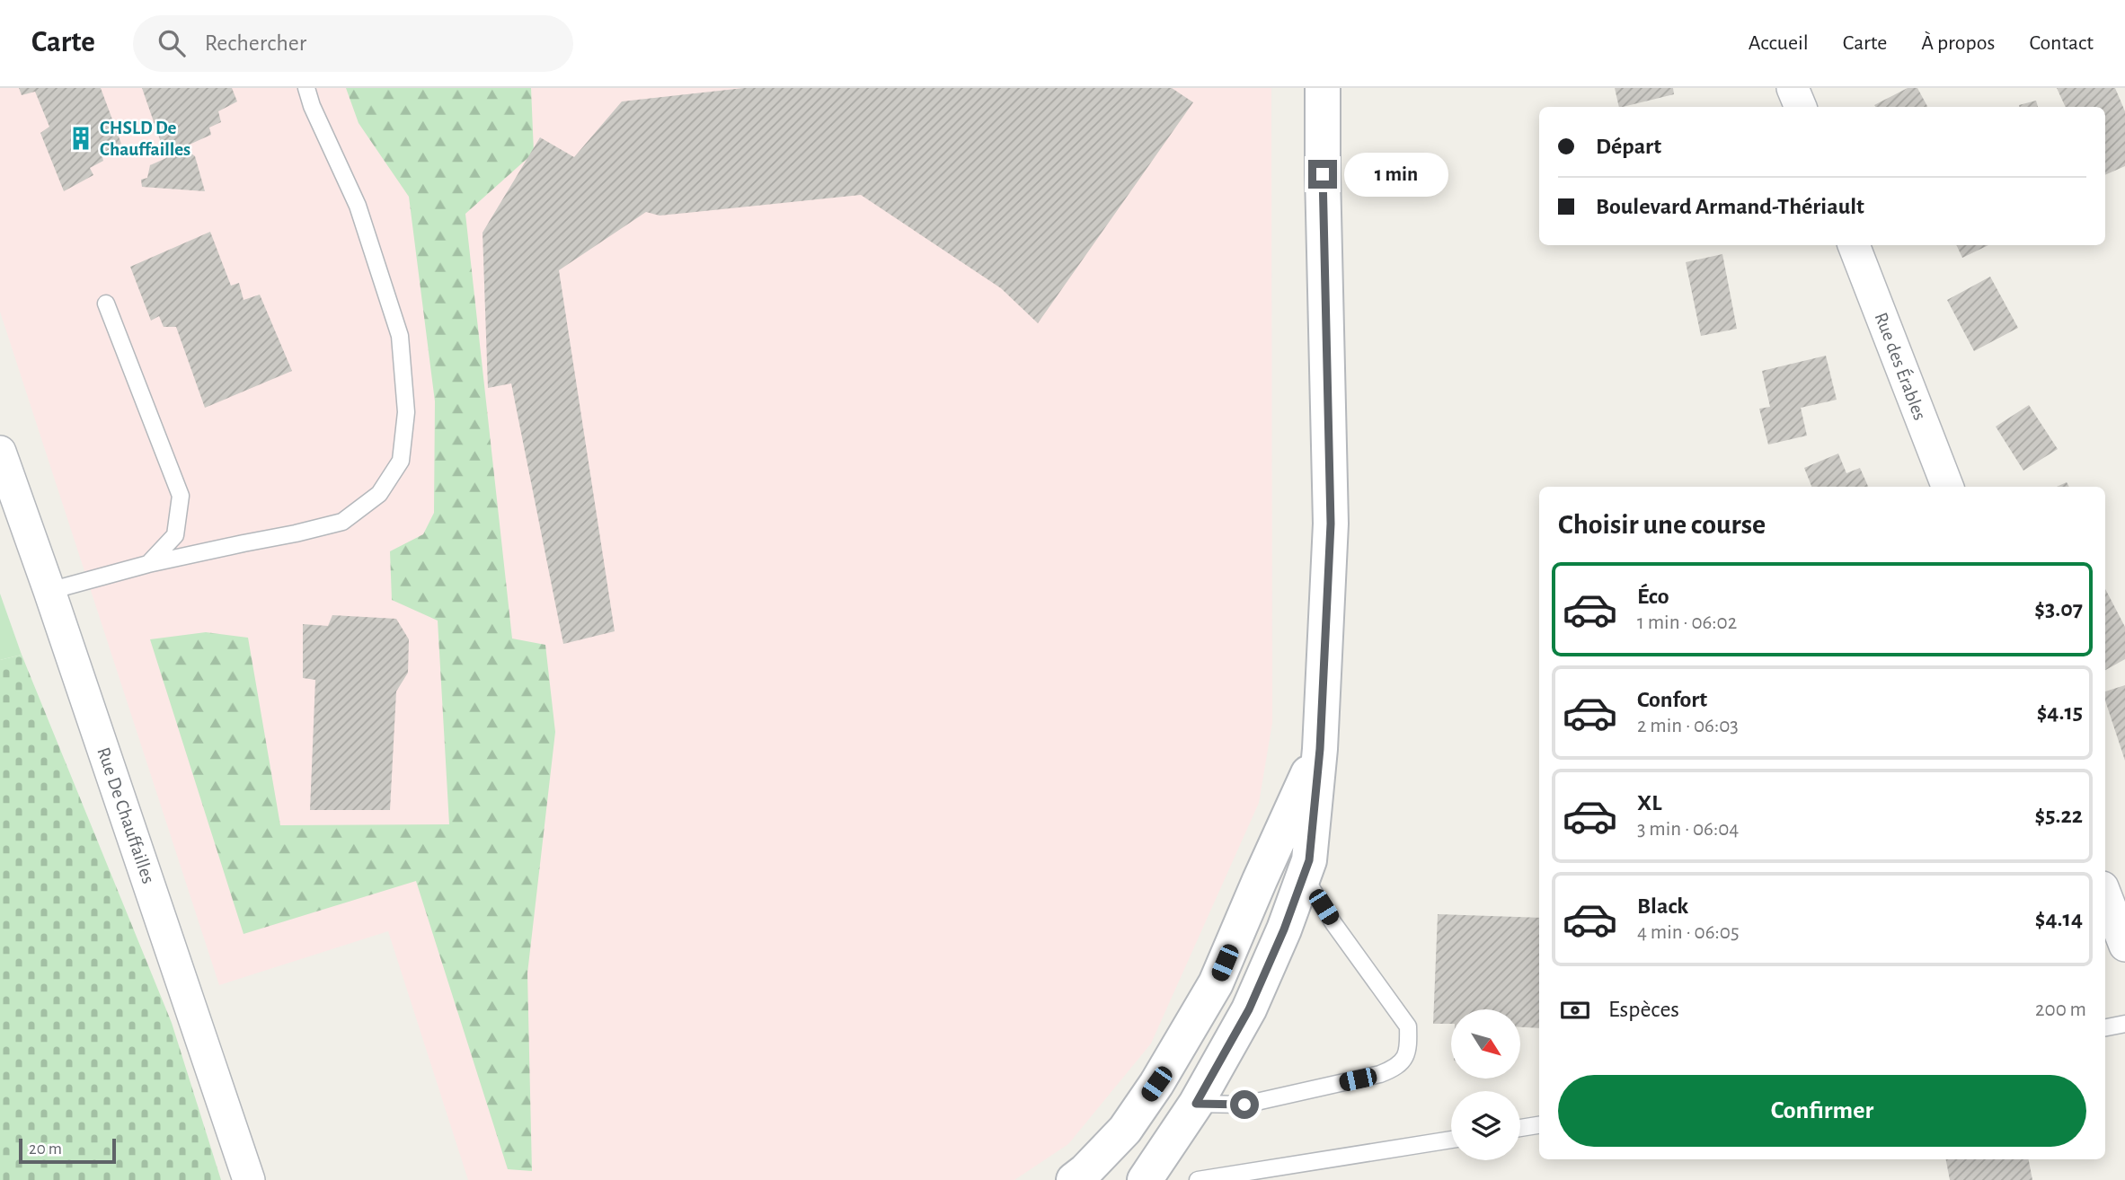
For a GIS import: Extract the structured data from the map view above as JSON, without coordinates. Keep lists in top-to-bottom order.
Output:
{
  "streets": {
    "street": ["Rue des Érables", "Rue De Chauffailles"]
  },
  "places": {
    "building": ["CHSLD De Chauffailles"]
  },
  "scale_bar": "20 m",
  "north": "bottom right",
  "page": {
    "header": "Carte",
    "search": "Rechercher",
    "nav": [
      "Accueil",
      "Carte",
      "À propos",
      "Contact"
    ],
    "banner": ["Départ", "Boulevard Armand-Thériault"],
    "bubble": "1 min",
    "heading": "Choisir une course",
    "list": [
      {
        "name": "Éco",
        "note": "1 min · 06:02",
        "value": "$3.07"
      },
      {
        "name": "Confort",
        "note": "2 min · 06:03",
        "value": "$4.15"
      },
      {
        "name": "XL",
        "note": "3 min · 06:04",
        "value": "$5.22"
      },
      {
        "name": "Black",
        "note": "4 min · 06:05",
        "value": "$4.14"
      }
    ],
    "pay": ["Espèces", "200 m"],
    "buttons": "Confirmer",
    "scale": "20 m"
  }
}
